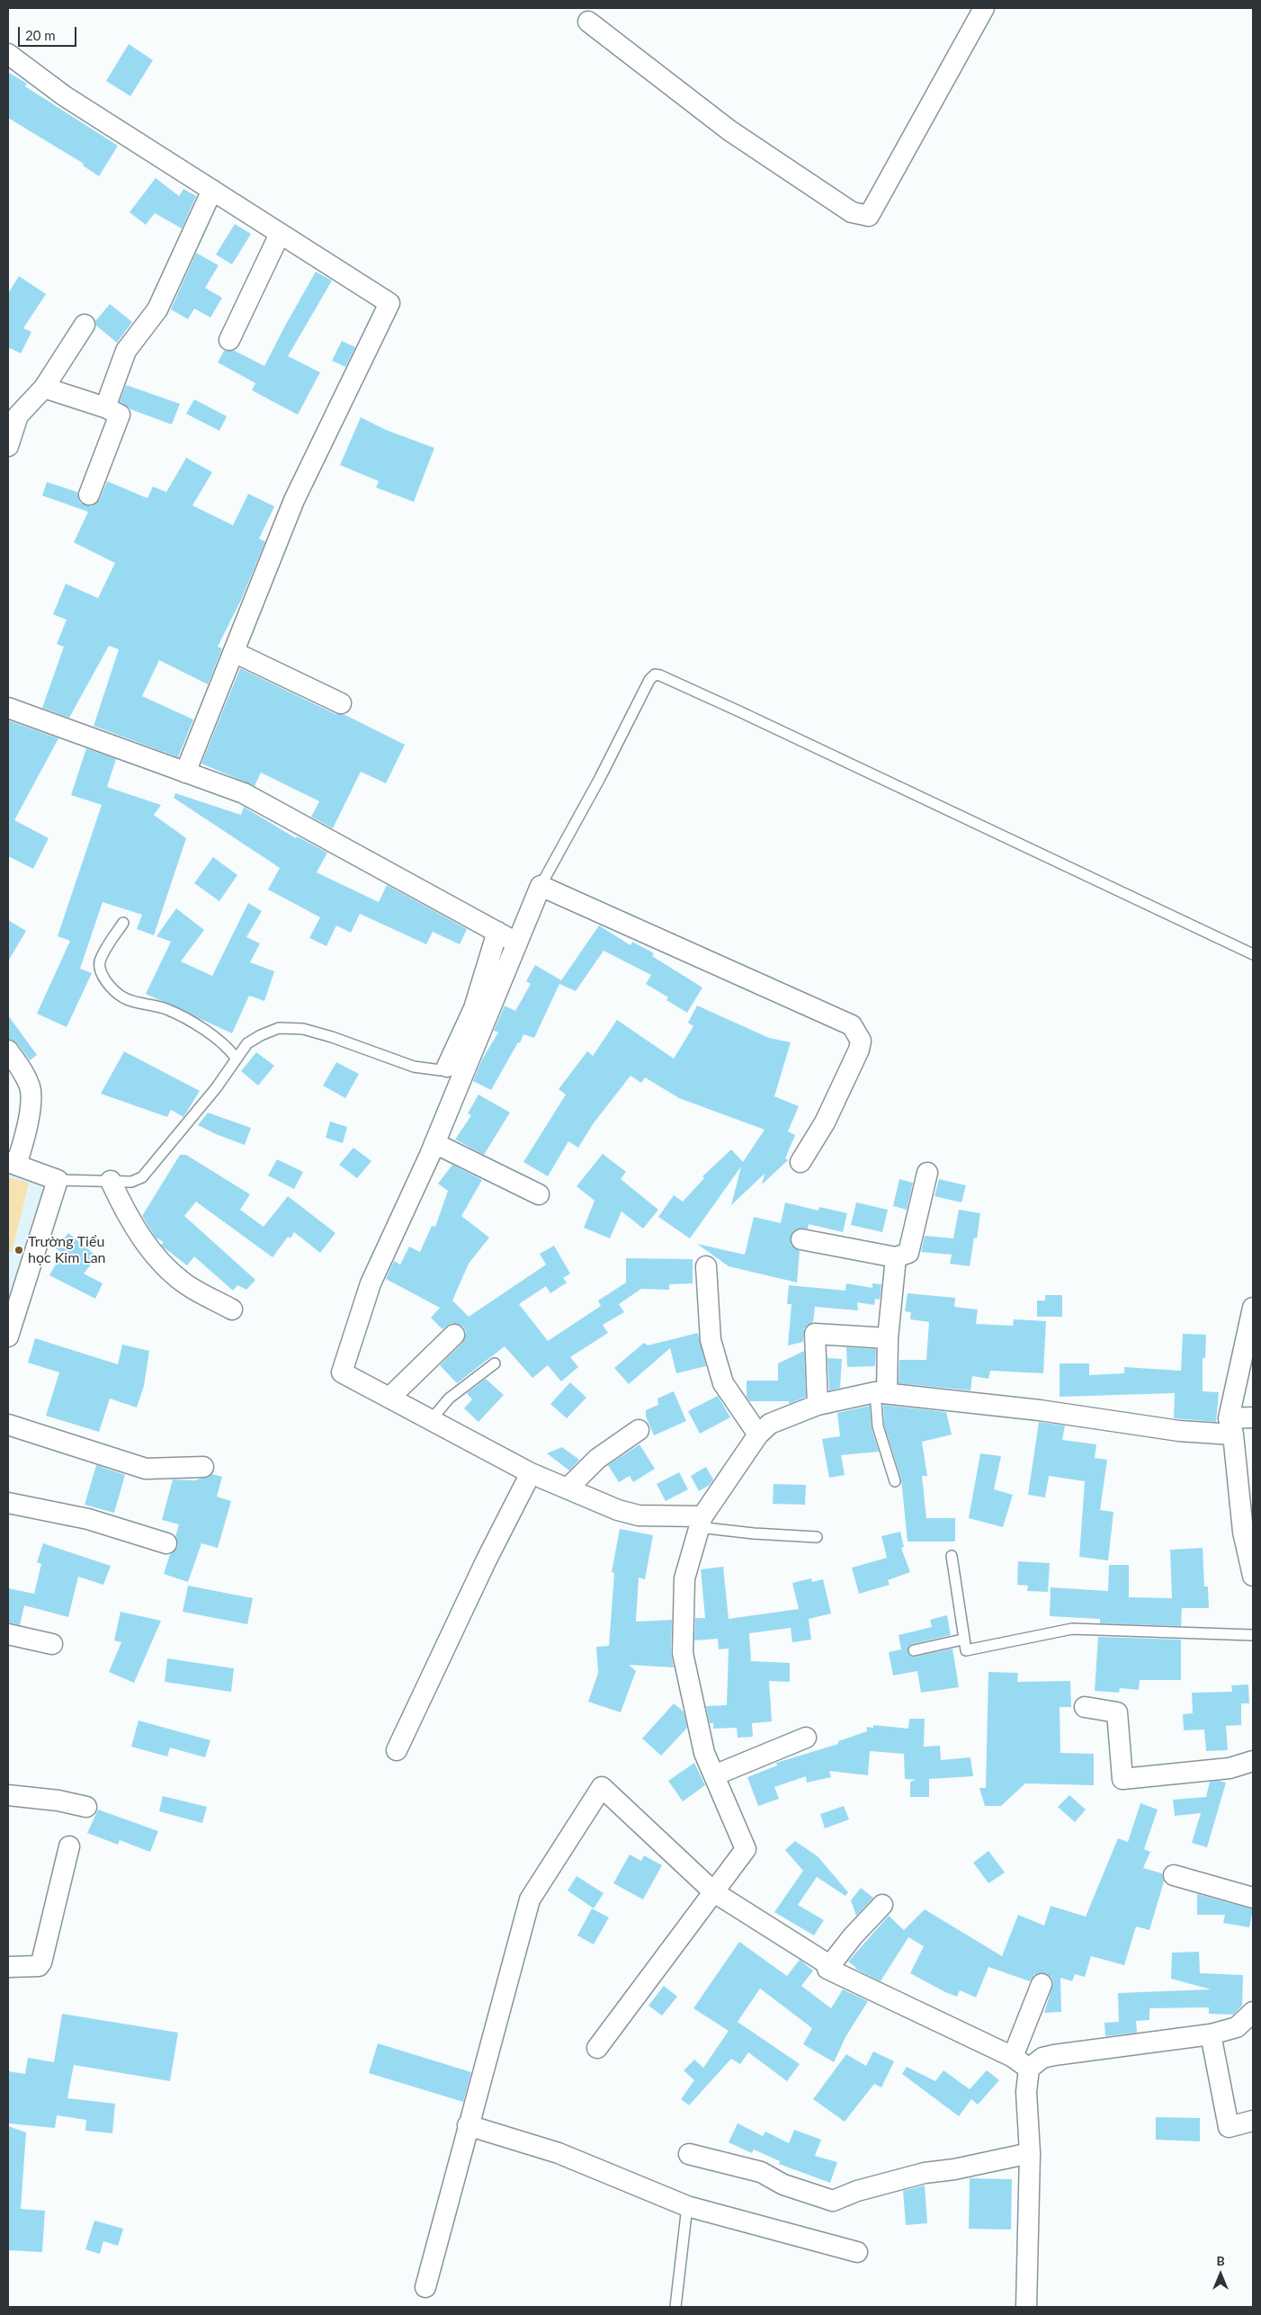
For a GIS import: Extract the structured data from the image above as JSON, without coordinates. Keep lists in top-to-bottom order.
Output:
{
  "places": ["Trường Tiểu học Kim Lan"],
  "scale_bar": "20 m",
  "north": "top"
}
